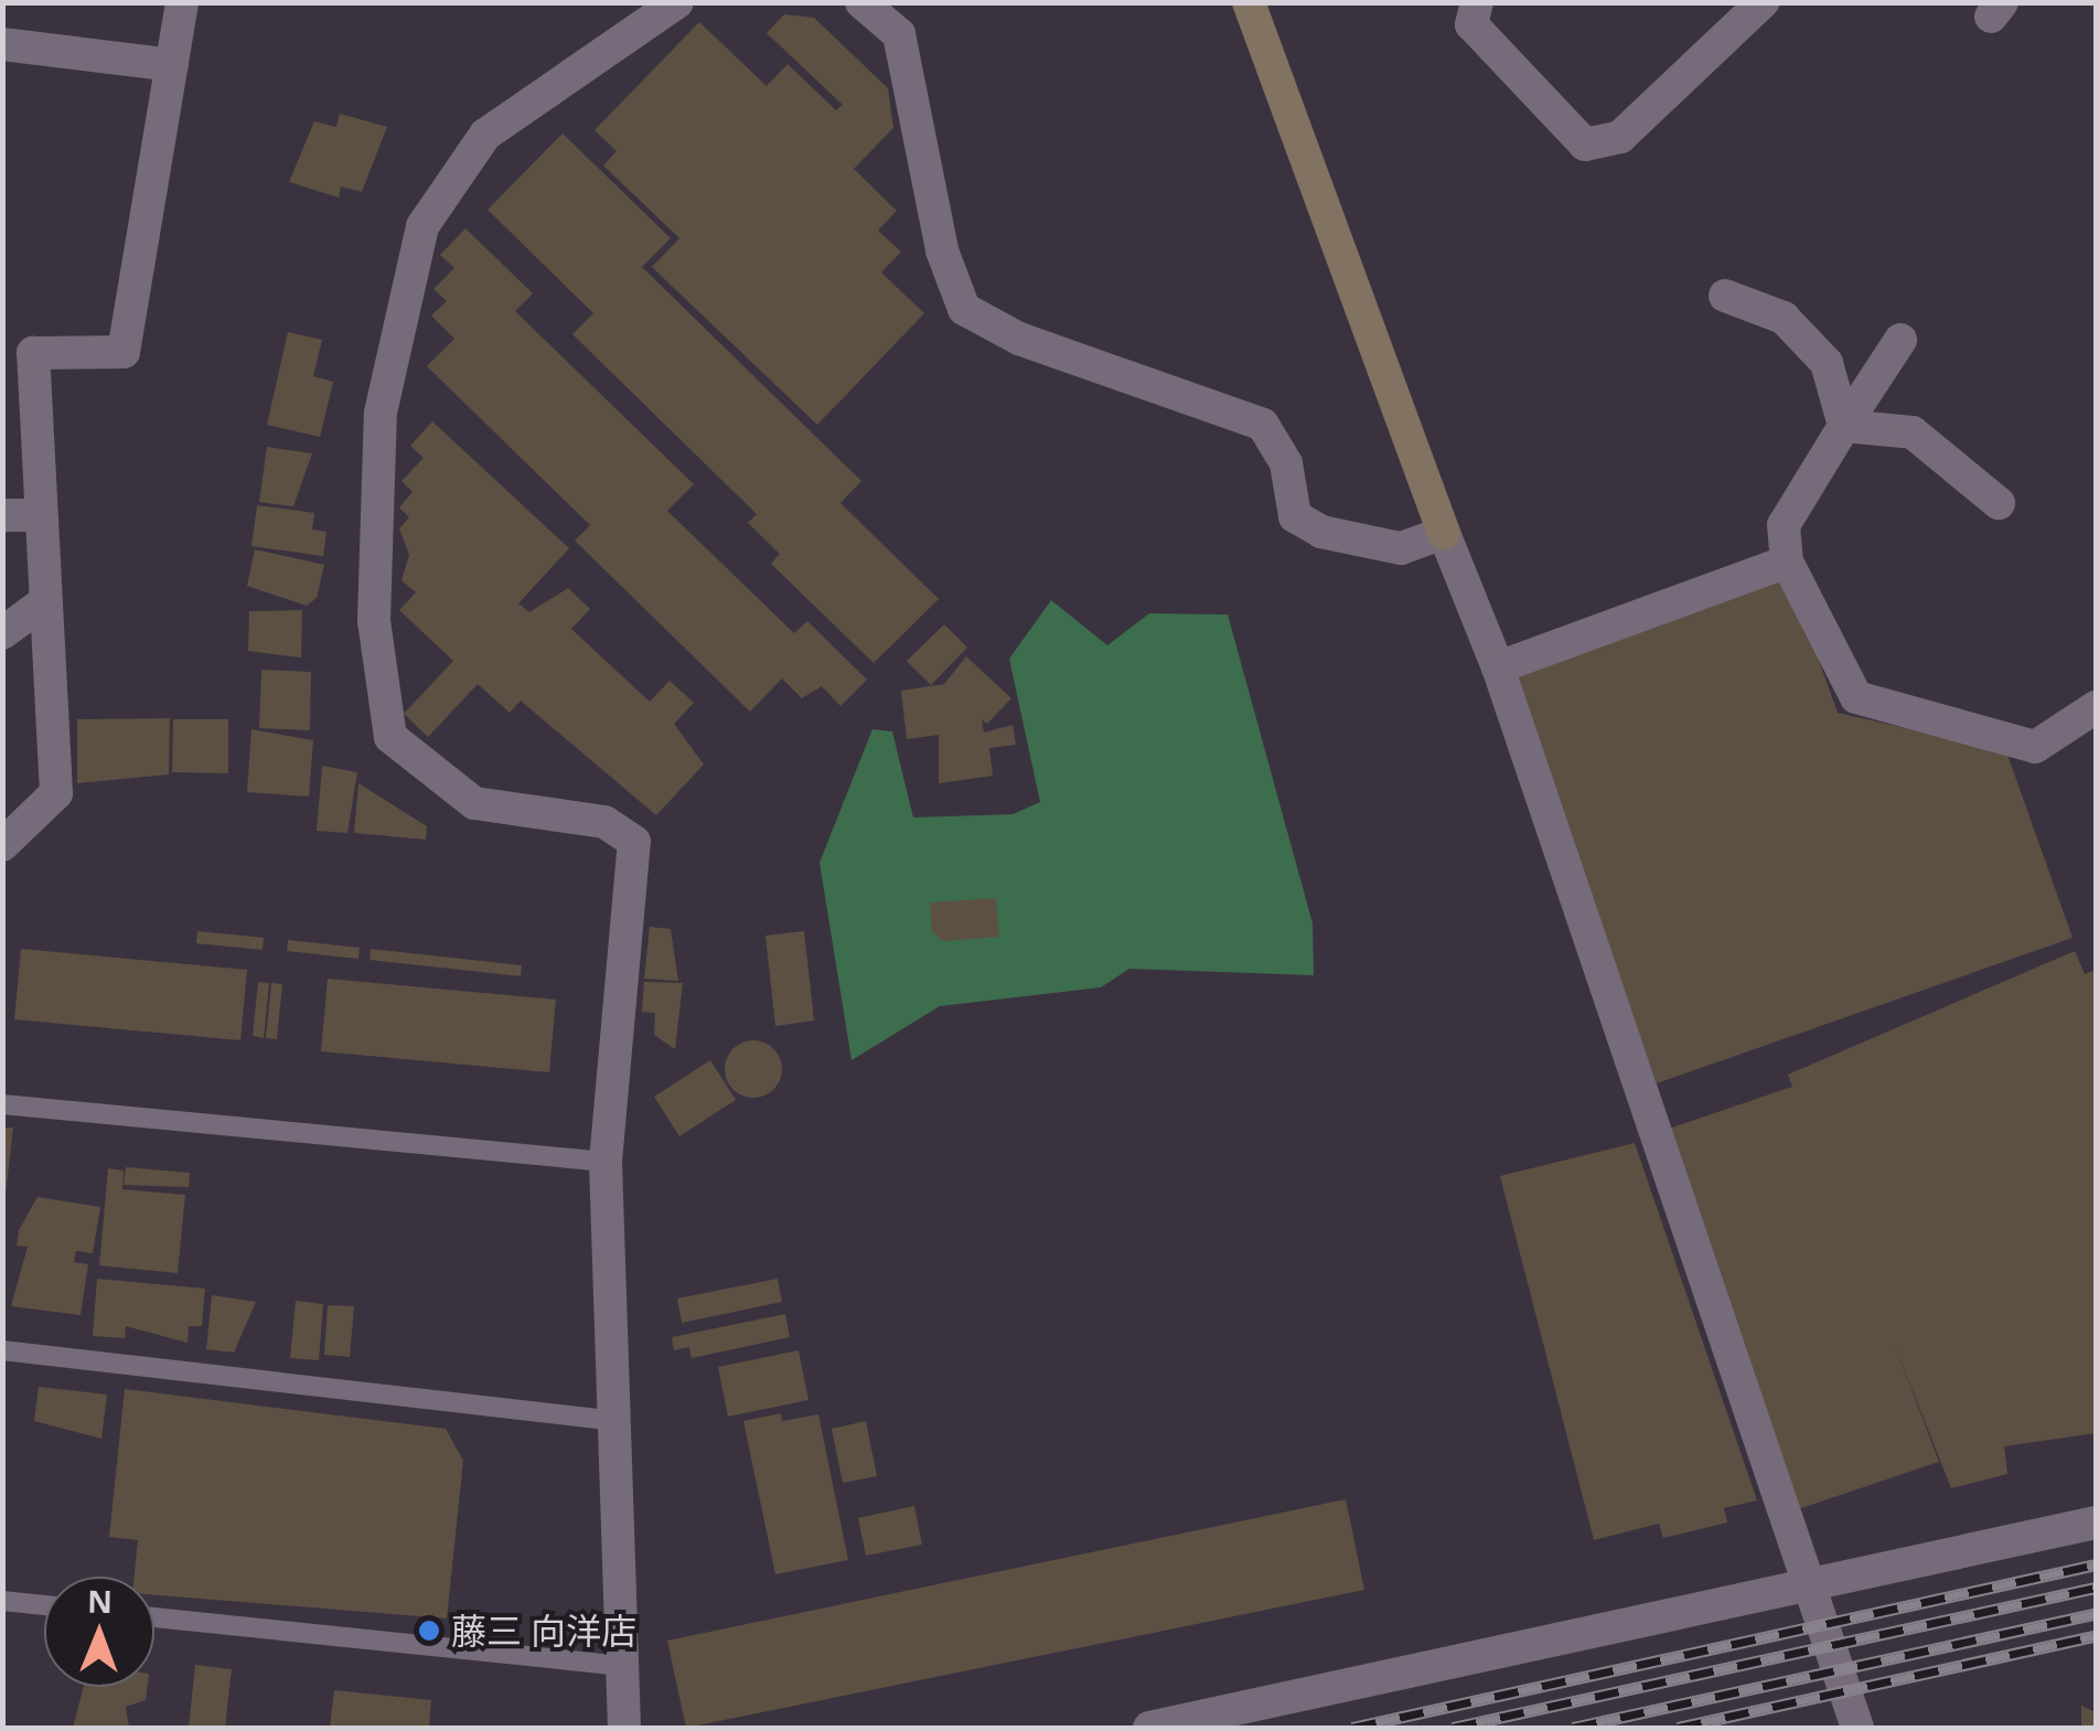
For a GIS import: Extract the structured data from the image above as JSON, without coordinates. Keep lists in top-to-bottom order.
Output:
{
  "places": ["藤三 向洋店"],
  "north": "top"
}
